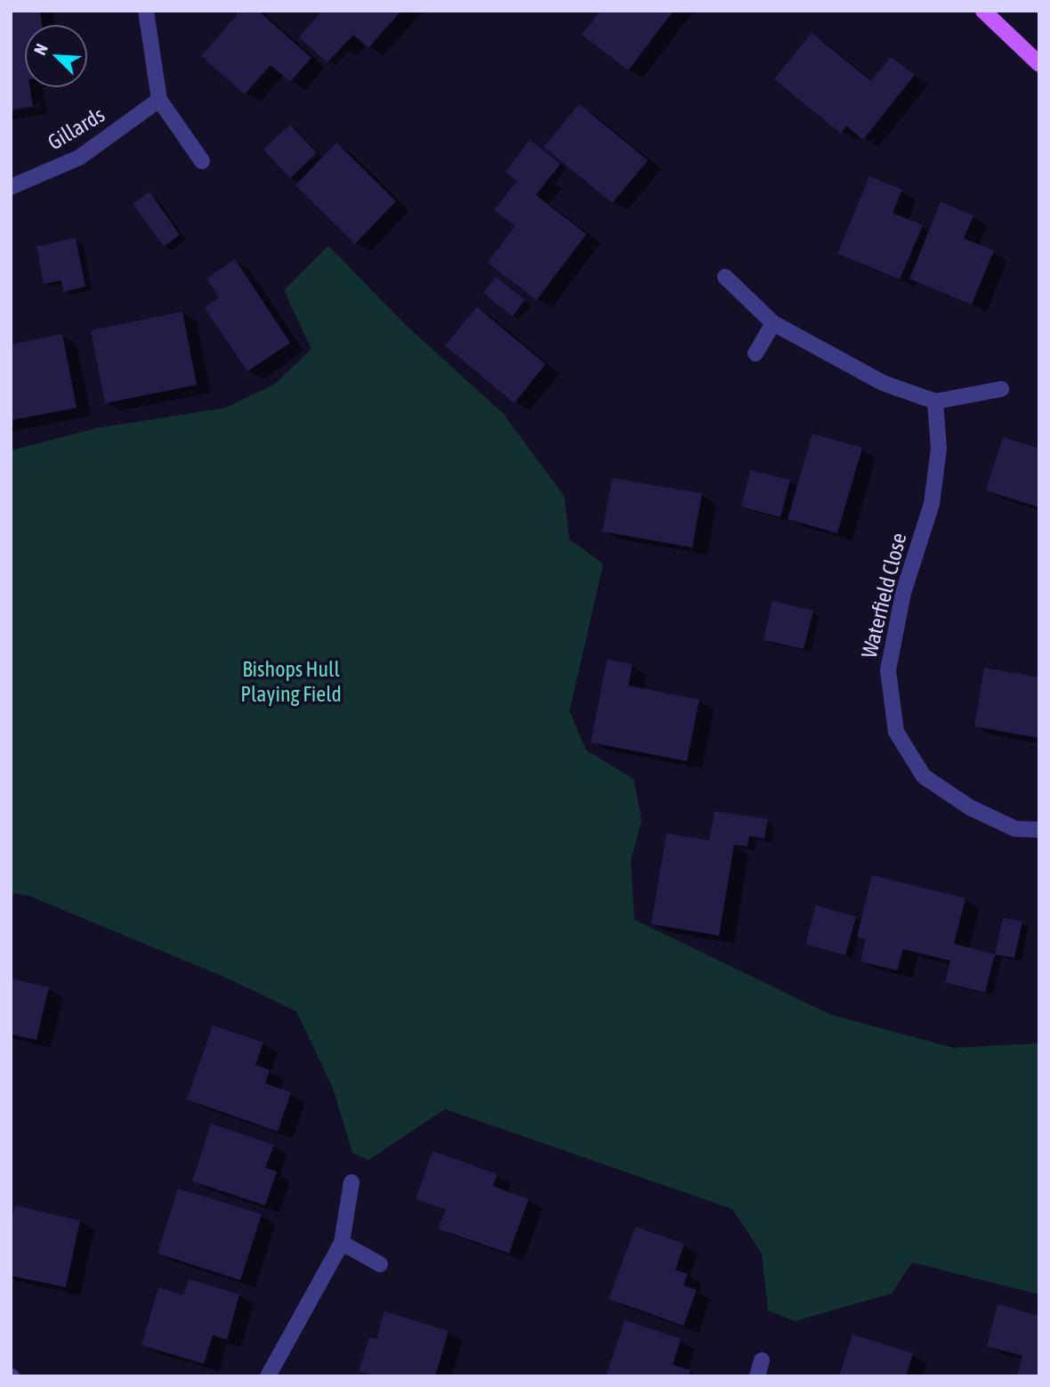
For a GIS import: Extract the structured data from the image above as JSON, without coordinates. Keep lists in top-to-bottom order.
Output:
{
  "streets": {
    "street": ["Gillards", "Waterfield Close"]
  },
  "parks": ["Bishops Hull Playing Field"],
  "north": "top left"
}
